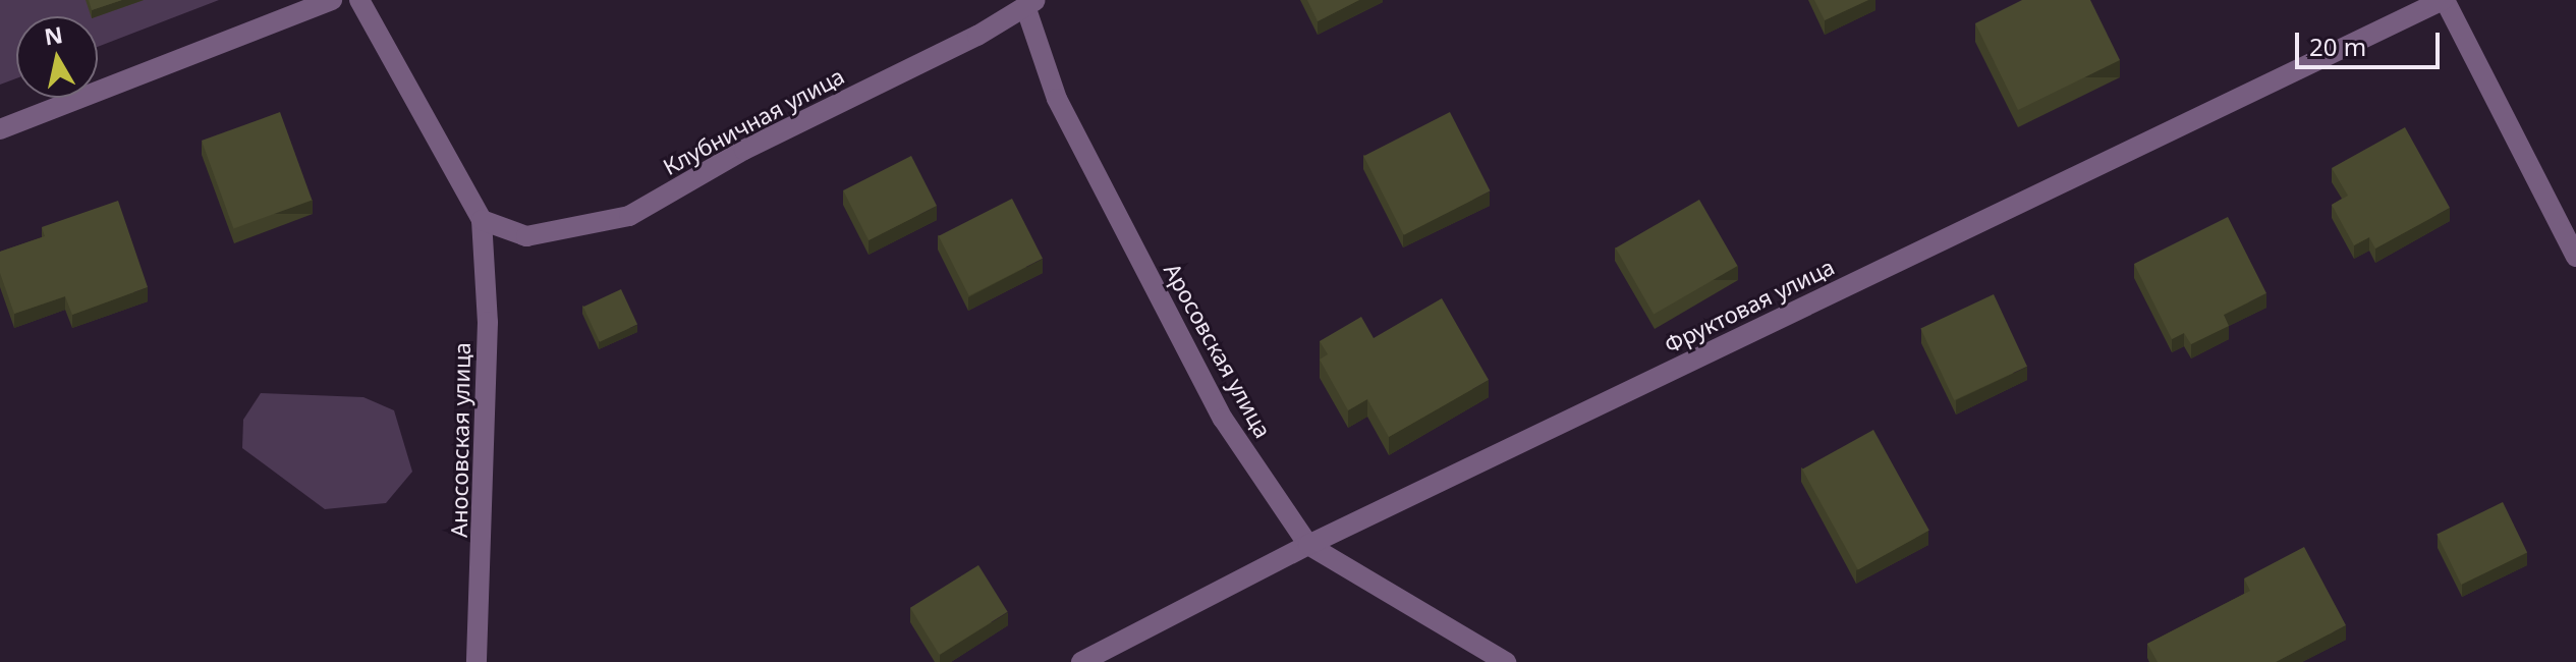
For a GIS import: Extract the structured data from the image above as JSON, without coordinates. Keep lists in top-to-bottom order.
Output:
{
  "streets": {
    "street": [
      "Клубничная улица",
      "Фруктовая улица",
      "Аросовская улица",
      "Аносовская улица"
    ]
  },
  "crossings": [
    ["Клубничная улица", "Аросовская улица"],
    ["Клубничная улица", "Аносовская улица"],
    ["Фруктовая улица", "Аросовская улица"]
  ],
  "scale_bar": "20 m",
  "north": "top"
}
